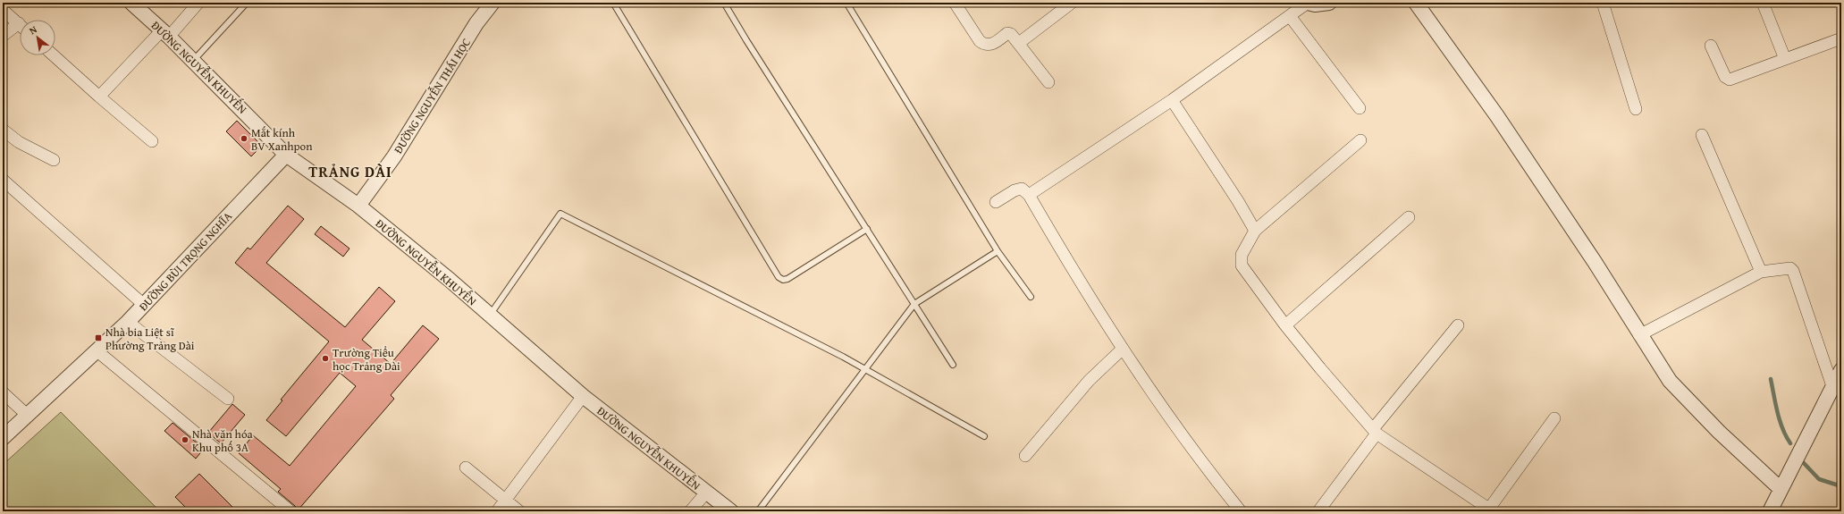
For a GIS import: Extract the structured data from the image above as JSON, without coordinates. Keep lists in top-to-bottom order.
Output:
{
  "streets": {
    "street": ["ĐƯỜNG NGUYỄN KHUYẾN", "ĐƯỜNG NGUYỄN THÁI HỌC", "ĐƯỜNG BÙI TRỌNG NGHĨA"]
  },
  "crossings": [
    ["ĐƯỜNG NGUYỄN KHUYẾN", "ĐƯỜNG NGUYỄN THÁI HỌC"],
    ["ĐƯỜNG NGUYỄN KHUYẾN", "ĐƯỜNG BÙI TRỌNG NGHĨA"]
  ],
  "districts": ["TRẢNG DÀI"],
  "places": {
    "other": ["Mắt kính BV Xanhpon", "Trường Tiểu học Trảng Dài", "Nhà văn hóa Khu phố 3A"],
    "transit": ["Nhà bia Liệt sĩ Phường Trảng Dài"]
  },
  "north": "top left"
}
